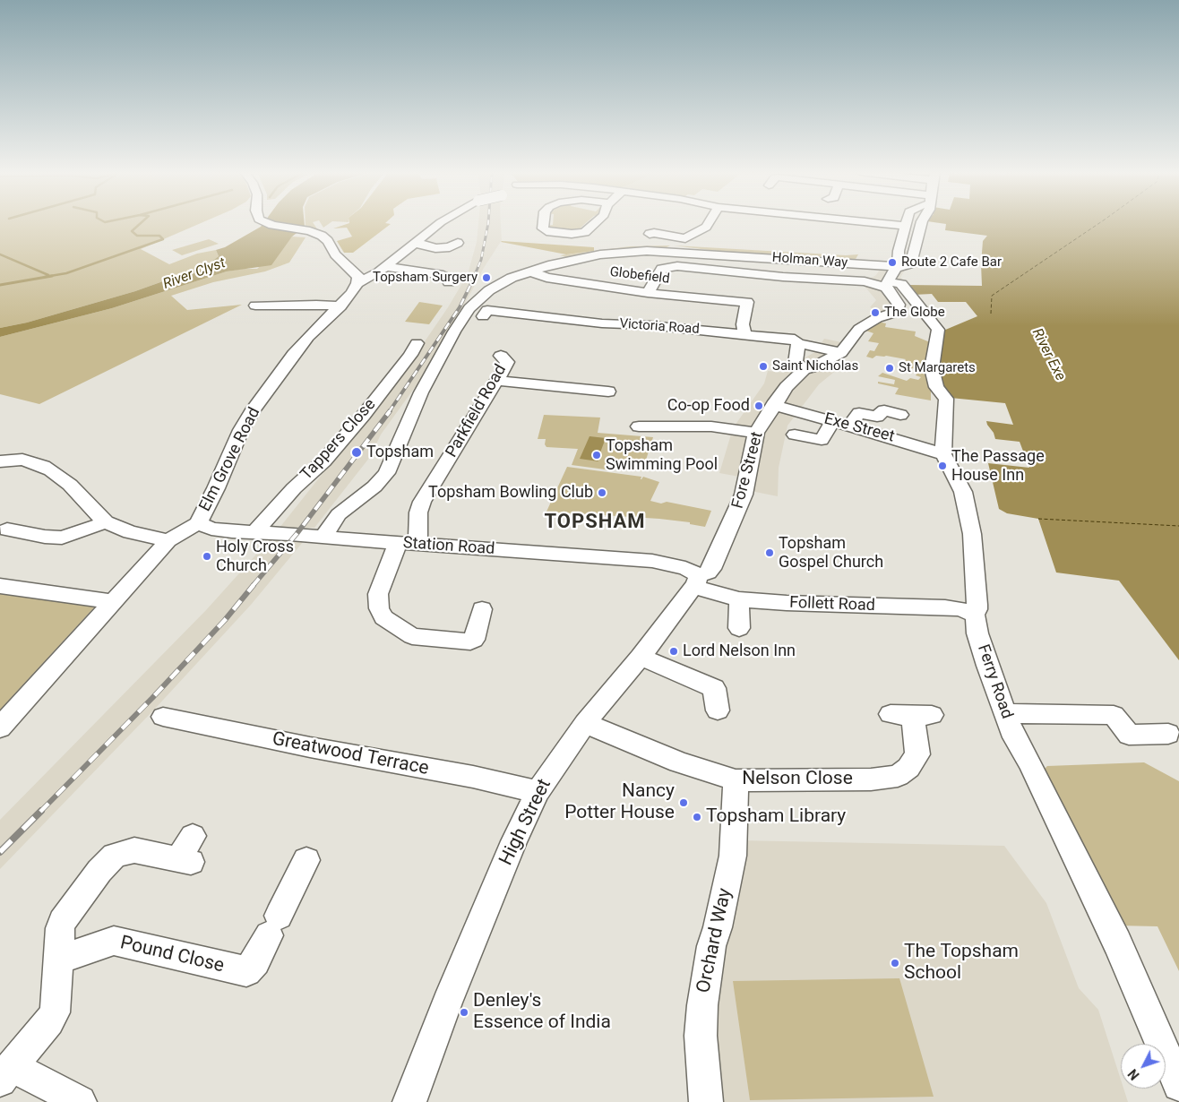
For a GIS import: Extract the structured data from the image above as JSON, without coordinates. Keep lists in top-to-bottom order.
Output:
{
  "streets": {
    "street": [
      "Holman Way",
      "Globefield",
      "Victoria Road",
      "Parkfield Road",
      "Exe Street",
      "Tappers Close",
      "Elm Grove Road",
      "Fore Street",
      "Station Road",
      "Follett Road",
      "Ferry Road",
      "Greatwood Terrace",
      "Nelson Close",
      "High Street",
      "Orchard Way",
      "Pound Close"
    ]
  },
  "crossings": [
    ["Holman Way", "Globefield"],
    ["Holman Way", "Station Road"],
    ["Globefield", "Victoria Road"],
    ["Victoria Road", "Fore Street"],
    ["Parkfield Road", "Station Road"],
    ["Exe Street", "Fore Street"],
    ["Tappers Close", "Station Road"],
    ["Elm Grove Road", "Station Road"],
    ["Fore Street", "Station Road"],
    ["Fore Street", "Follett Road"],
    ["Fore Street", "High Street"],
    ["Station Road", "Follett Road"],
    ["Station Road", "High Street"],
    ["Follett Road", "Ferry Road"],
    ["Follett Road", "High Street"],
    ["Greatwood Terrace", "High Street"],
    ["Nelson Close", "High Street"],
    ["Nelson Close", "Orchard Way"]
  ],
  "districts": ["TOPSHAM"],
  "water": ["River Clyst", "River Exe"],
  "places": [
    "Route 2 Cafe Bar",
    "Topsham Surgery",
    "The Globe",
    "Saint Nicholas",
    "St Margarets",
    "Co-op Food",
    "Topsham",
    "Topsham Swimming Pool",
    "The Passage House Inn",
    "Topsham Bowling Club",
    "Topsham Gospel Church",
    "Holy Cross Church",
    "Lord Nelson Inn",
    "Nancy Potter House",
    "Topsham Library",
    "The Topsham School",
    "Denley's Essence of India"
  ],
  "north": "bottom left"
}
